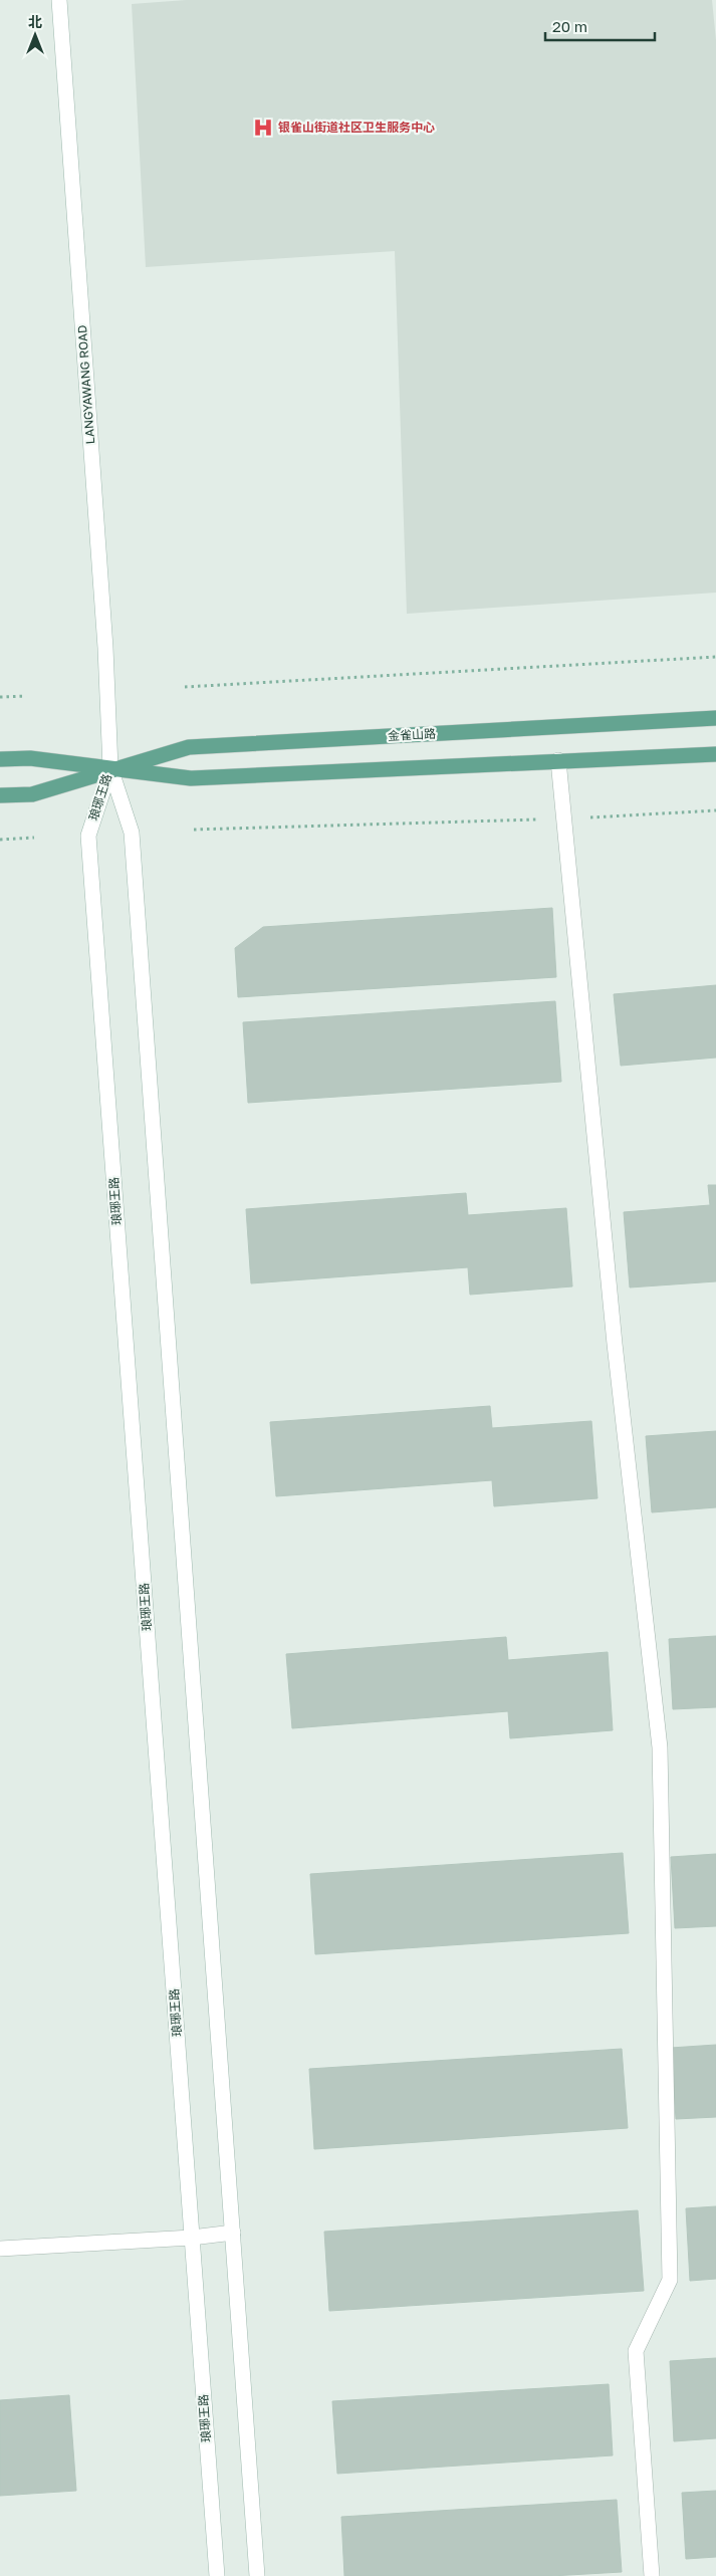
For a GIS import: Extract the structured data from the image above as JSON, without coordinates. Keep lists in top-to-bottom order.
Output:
{
  "streets": {
    "main road": ["LANGYAWANG ROAD", "金雀山路", "琅琊王路"]
  },
  "crossings": [
    ["LANGYAWANG ROAD", "金雀山路"],
    ["LANGYAWANG ROAD", "琅琊王路"],
    ["金雀山路", "琅琊王路"]
  ],
  "places": {
    "hospital": ["银雀山街道社区卫生服务中心"]
  },
  "scale_bar": "20 m",
  "north": "top"
}
